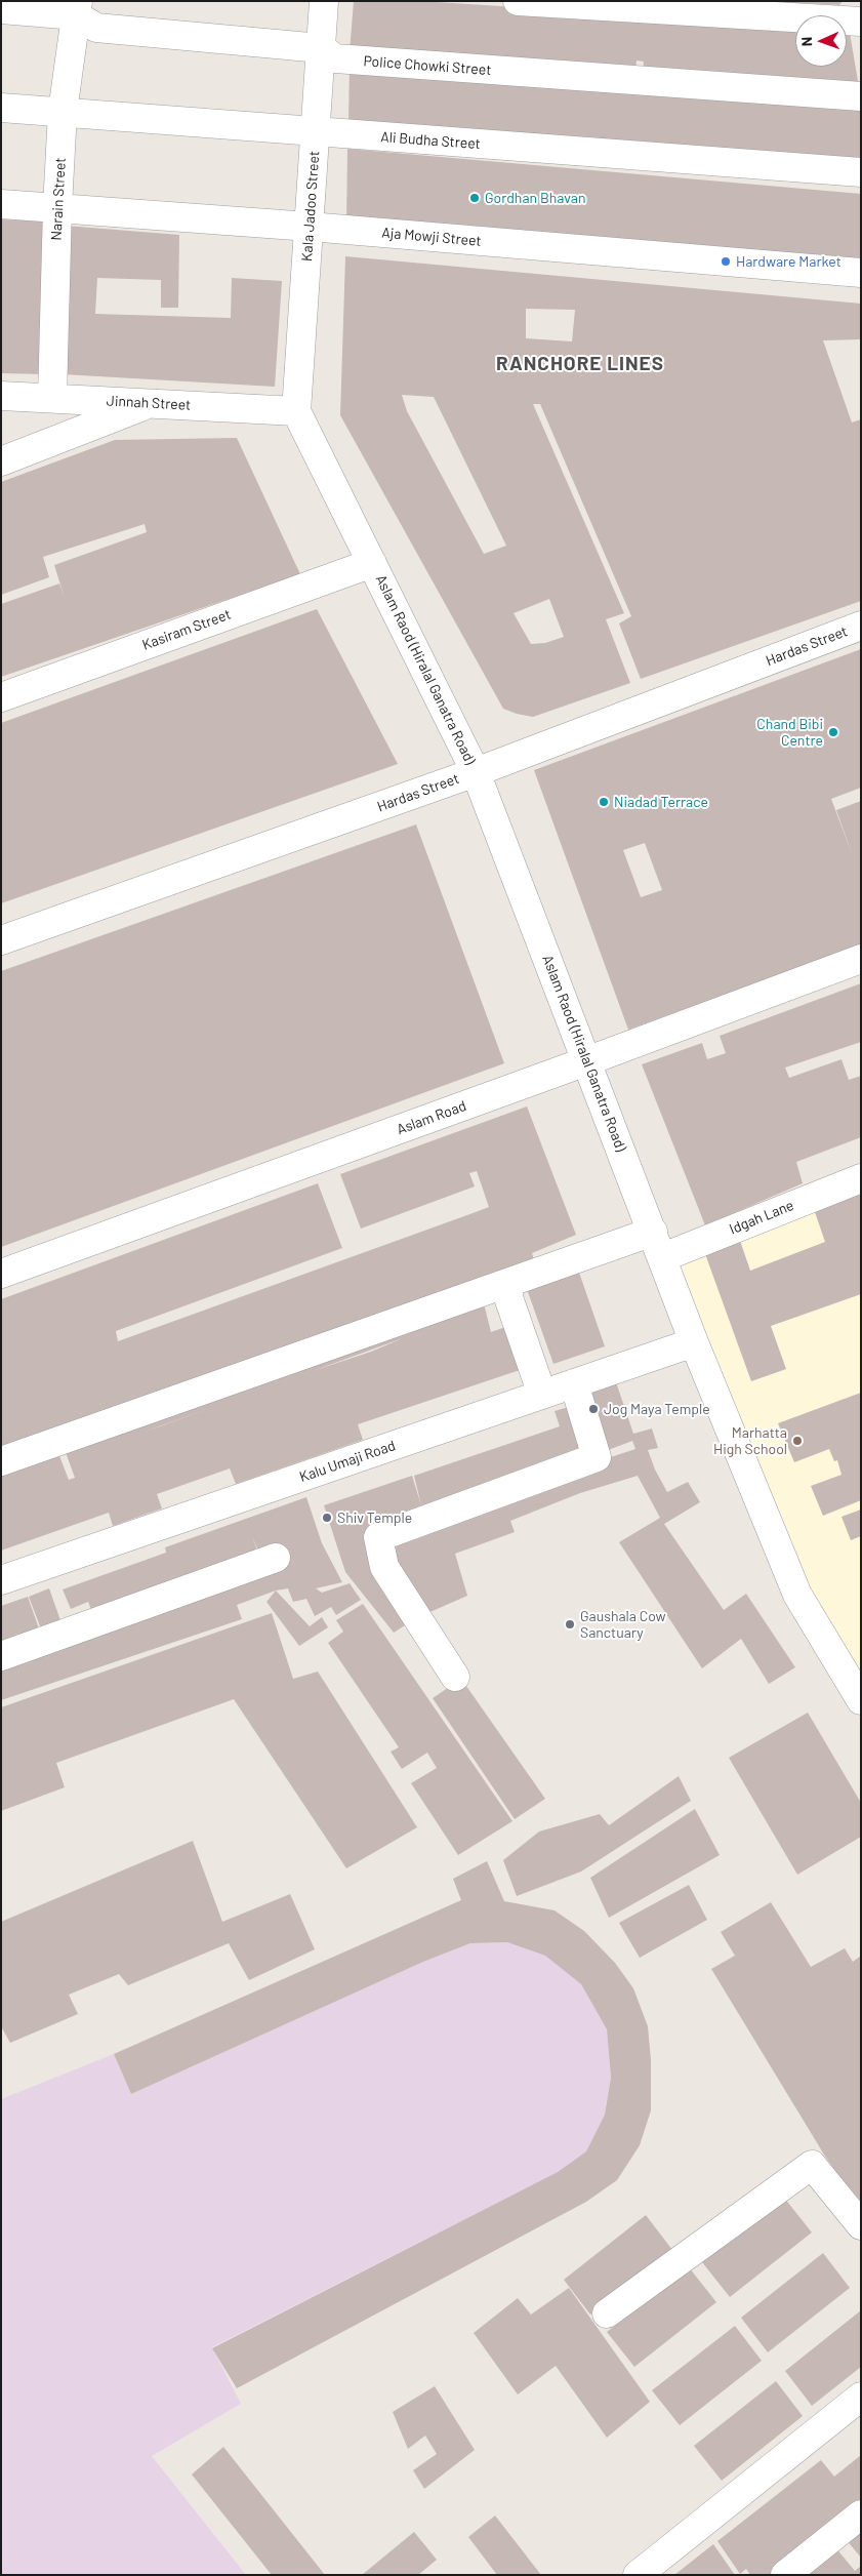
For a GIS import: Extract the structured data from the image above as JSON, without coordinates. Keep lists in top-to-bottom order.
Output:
{
  "streets": {
    "street": [
      "Police Chowki Street",
      "Ali Budha Street",
      "Narain Street",
      "Kala Jadoo Street",
      "Aja Mowji Street",
      "Jinnah Street",
      "Kasiram Street",
      "Hardas Street",
      "Aslam Raod (Hiralal Ganatra Road)",
      "Aslam Road",
      "Idgah Lane",
      "Kalu Umaji Road"
    ]
  },
  "crossings": [
    ["Police Chowki Street", "Narain Street"],
    ["Police Chowki Street", "Kala Jadoo Street"],
    ["Ali Budha Street", "Narain Street"],
    ["Ali Budha Street", "Kala Jadoo Street"],
    ["Narain Street", "Aja Mowji Street"],
    ["Narain Street", "Jinnah Street"],
    ["Kala Jadoo Street", "Aja Mowji Street"],
    ["Kala Jadoo Street", "Jinnah Street"],
    ["Kala Jadoo Street", "Aslam Raod (Hiralal Ganatra Road)"],
    ["Jinnah Street", "Aslam Raod (Hiralal Ganatra Road)"],
    ["Kasiram Street", "Aslam Raod (Hiralal Ganatra Road)"],
    ["Hardas Street", "Aslam Raod (Hiralal Ganatra Road)"],
    ["Aslam Raod (Hiralal Ganatra Road)", "Aslam Road"],
    ["Aslam Raod (Hiralal Ganatra Road)", "Idgah Lane"],
    ["Aslam Raod (Hiralal Ganatra Road)", "Kalu Umaji Road"]
  ],
  "districts": ["RANCHORE LINES"],
  "places": [
    "Gordhan Bhavan",
    "Hardware Market",
    "Chand Bibi Centre",
    "Niadad Terrace",
    "Jog Maya Temple",
    "Marhatta High School",
    "Shiv Temple",
    "Gaushala Cow Sanctuary"
  ],
  "north": "left"
}
